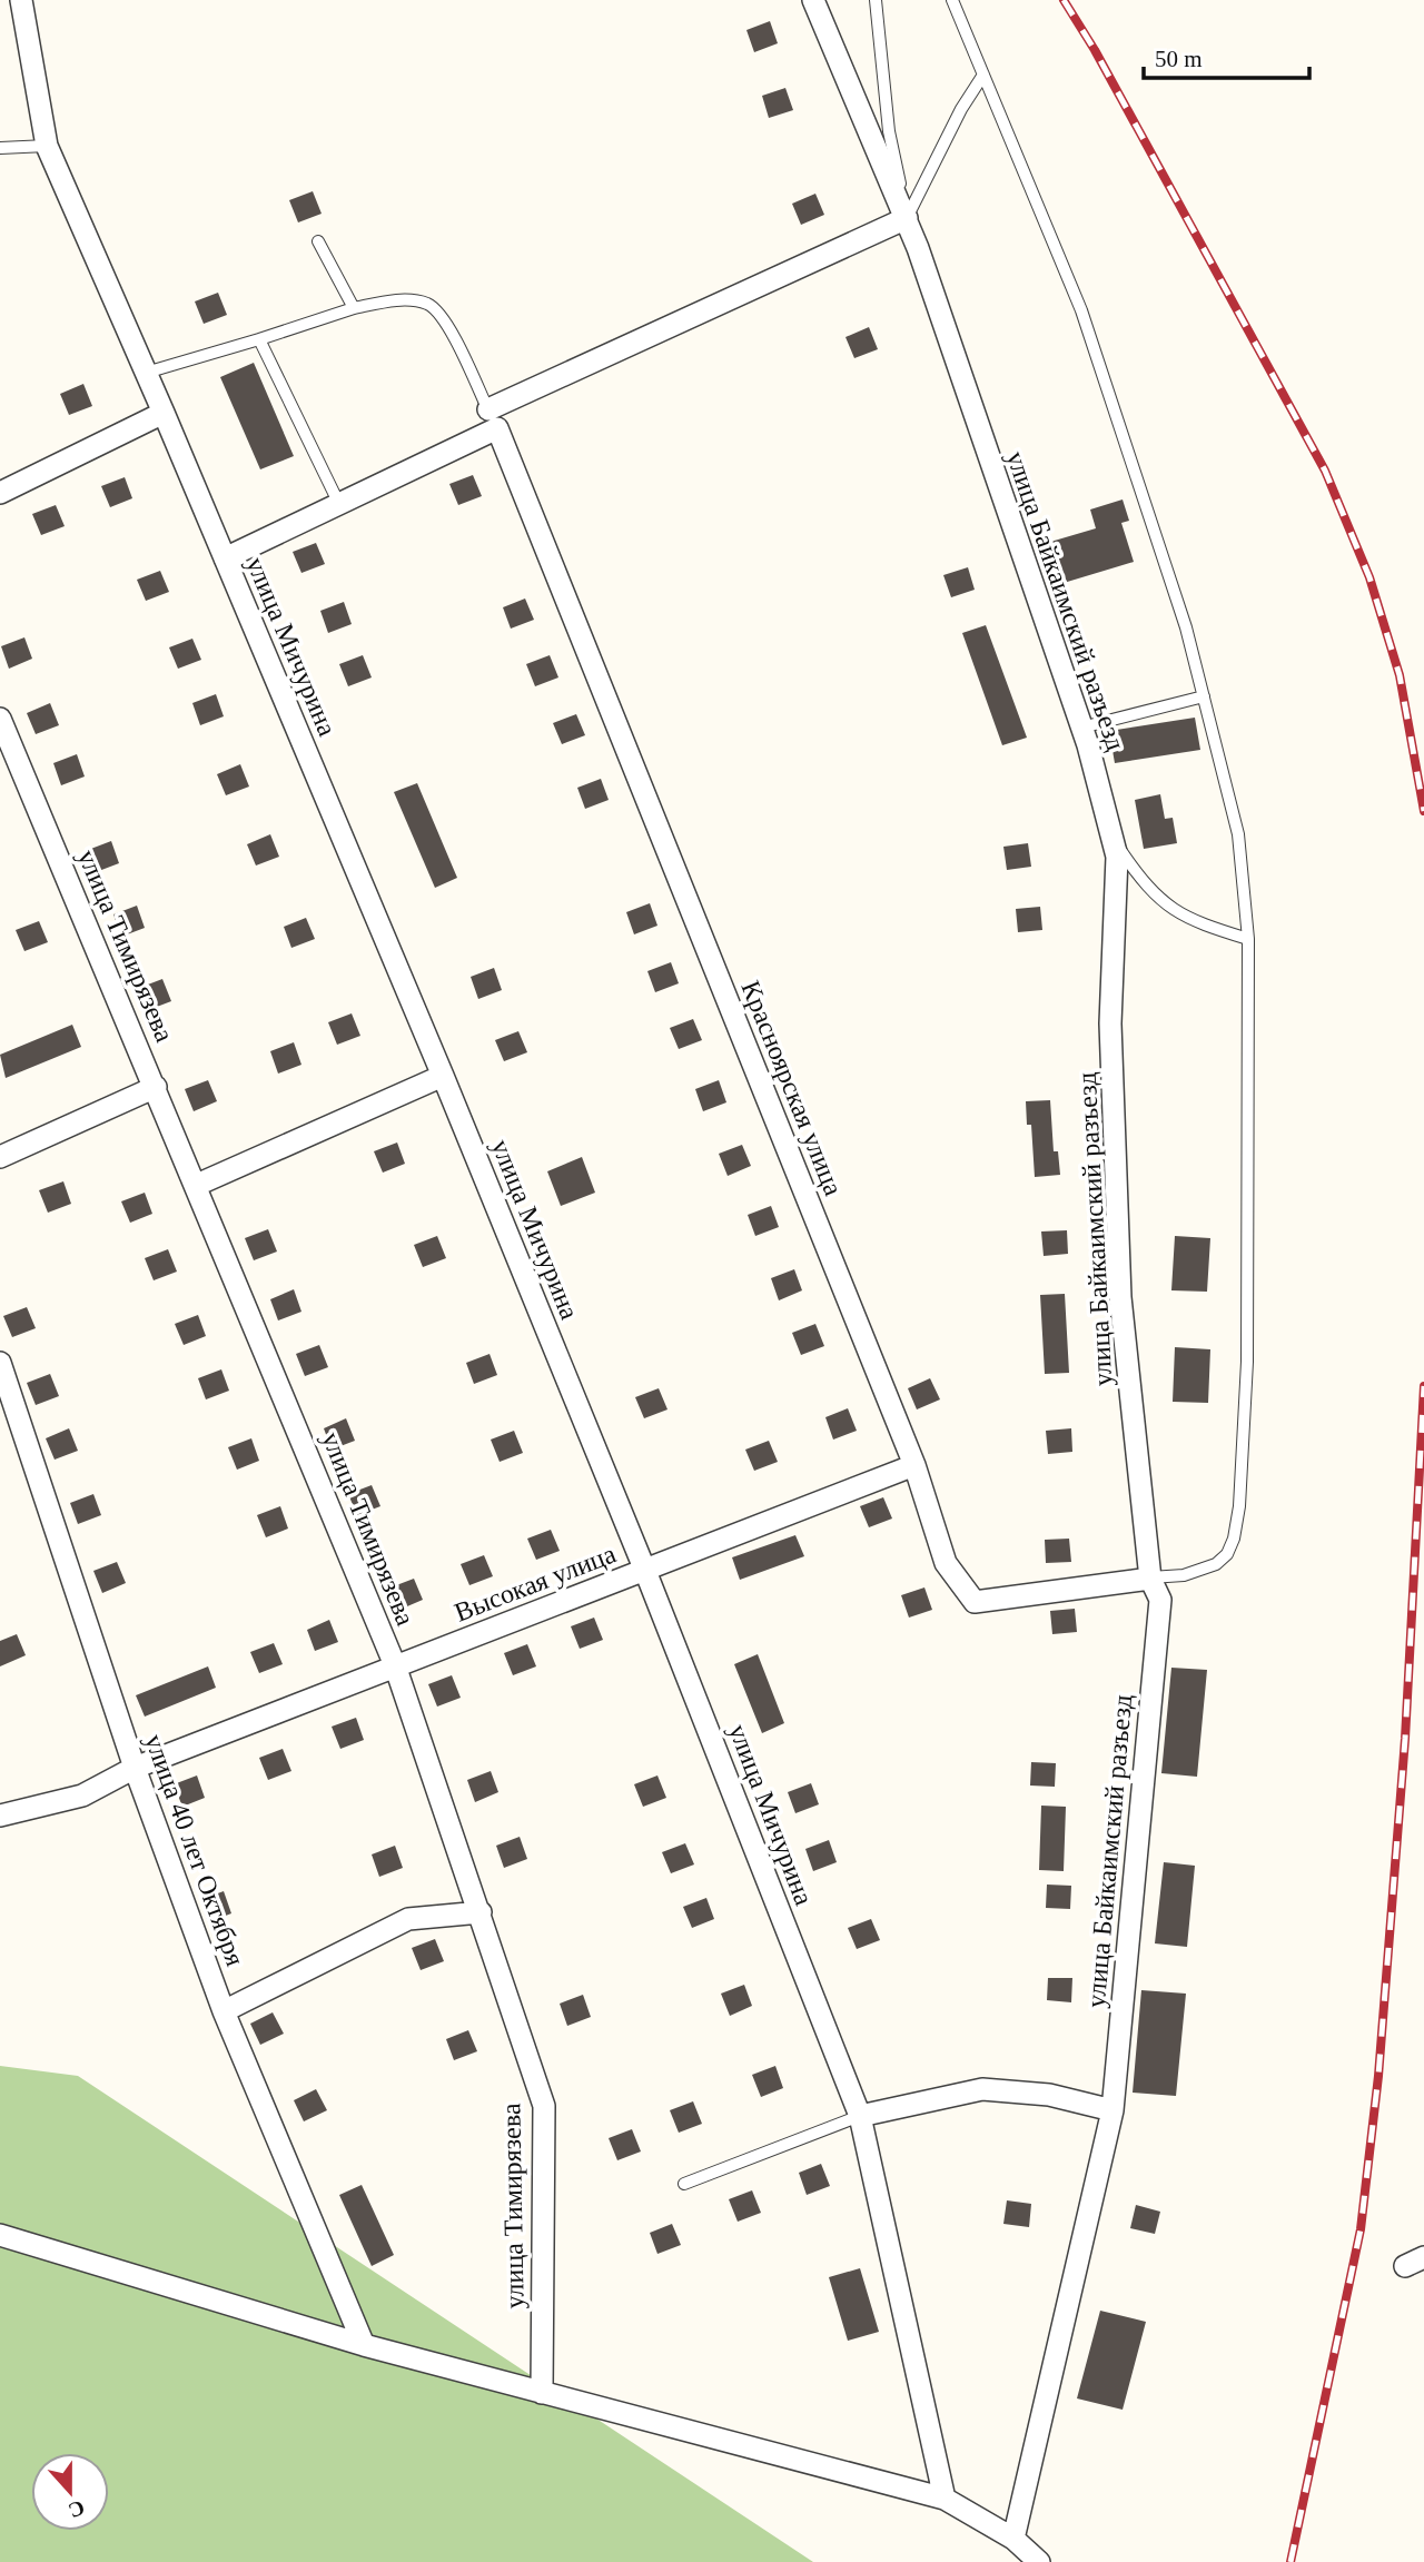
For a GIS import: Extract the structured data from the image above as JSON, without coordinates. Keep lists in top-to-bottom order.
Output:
{
  "streets": {
    "street": [
      "улица Байкаимский разъезд",
      "улица Мичурина",
      "улица Тимирязева",
      "Красноярская улица",
      "Высокая улица",
      "улица 40 лет Октября"
    ]
  },
  "crossings": [
    ["улица Байкаимский разъезд", "Красноярская улица"],
    ["улица Мичурина", "Высокая улица"],
    ["улица Тимирязева", "Высокая улица"],
    ["Красноярская улица", "Высокая улица"],
    ["Высокая улица", "улица 40 лет Октября"]
  ],
  "scale_bar": "50 m",
  "north": "bottom"
}
